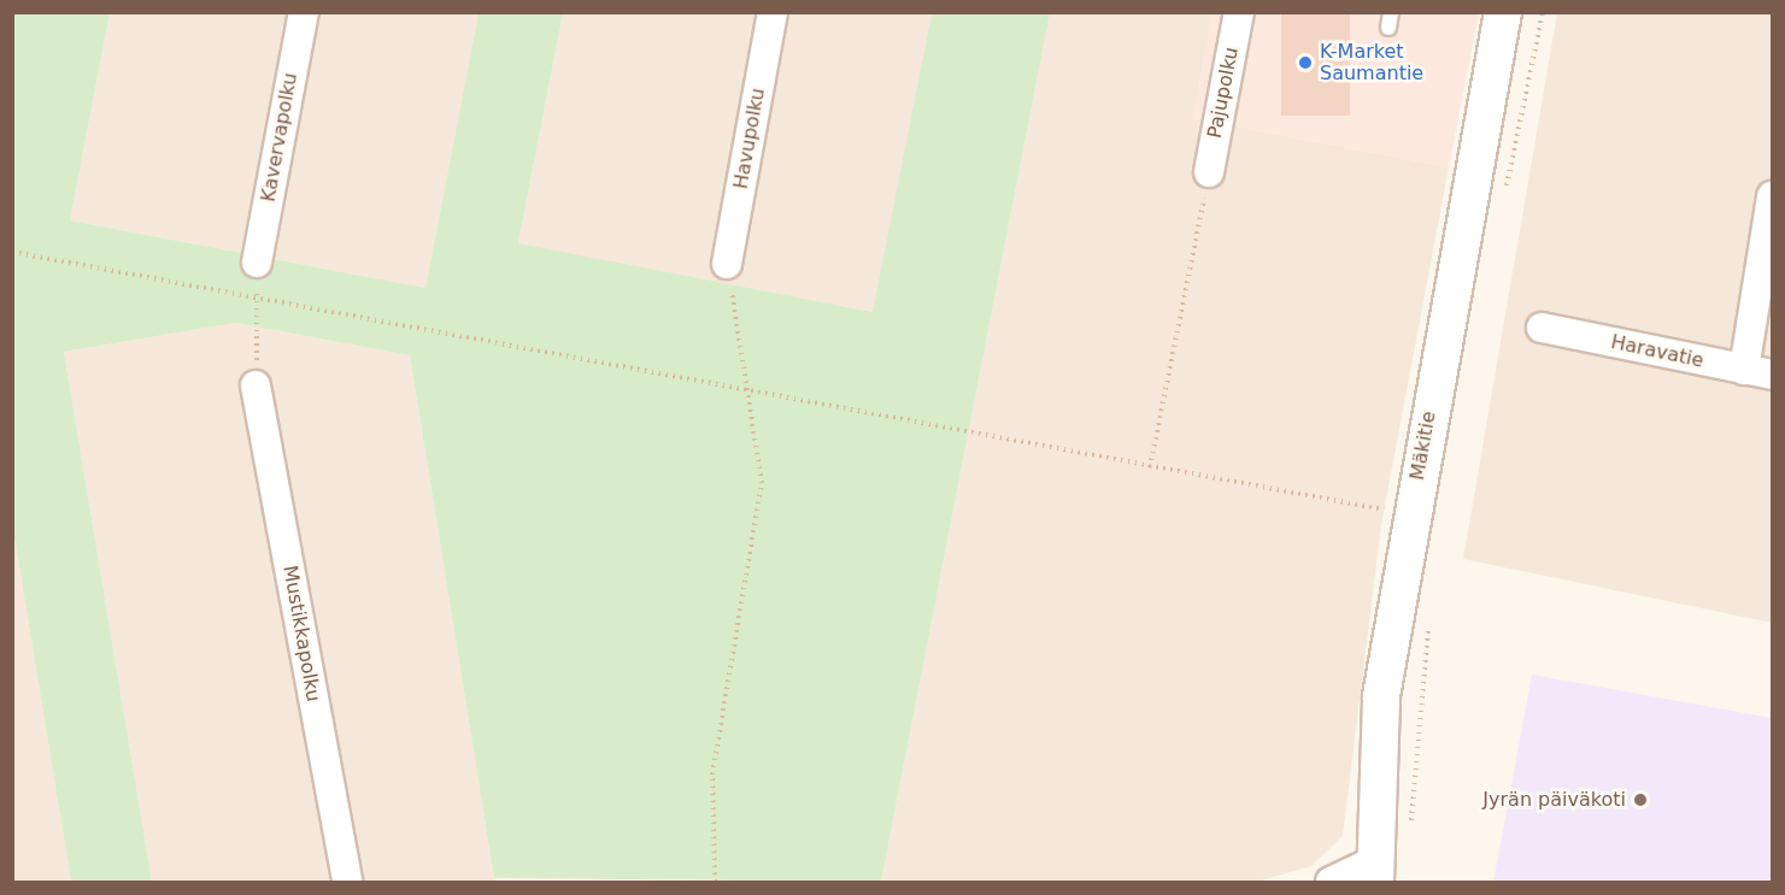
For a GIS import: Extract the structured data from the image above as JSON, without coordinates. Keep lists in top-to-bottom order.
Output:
{
  "streets": {
    "street": [
      "Pajupolku",
      "Kavervapolku",
      "Havupolku",
      "Haravatie",
      "Mäkitie",
      "Mustikkapolku"
    ]
  },
  "places": ["K-Market Saumantie", "Jyrän päiväkoti"]
}
